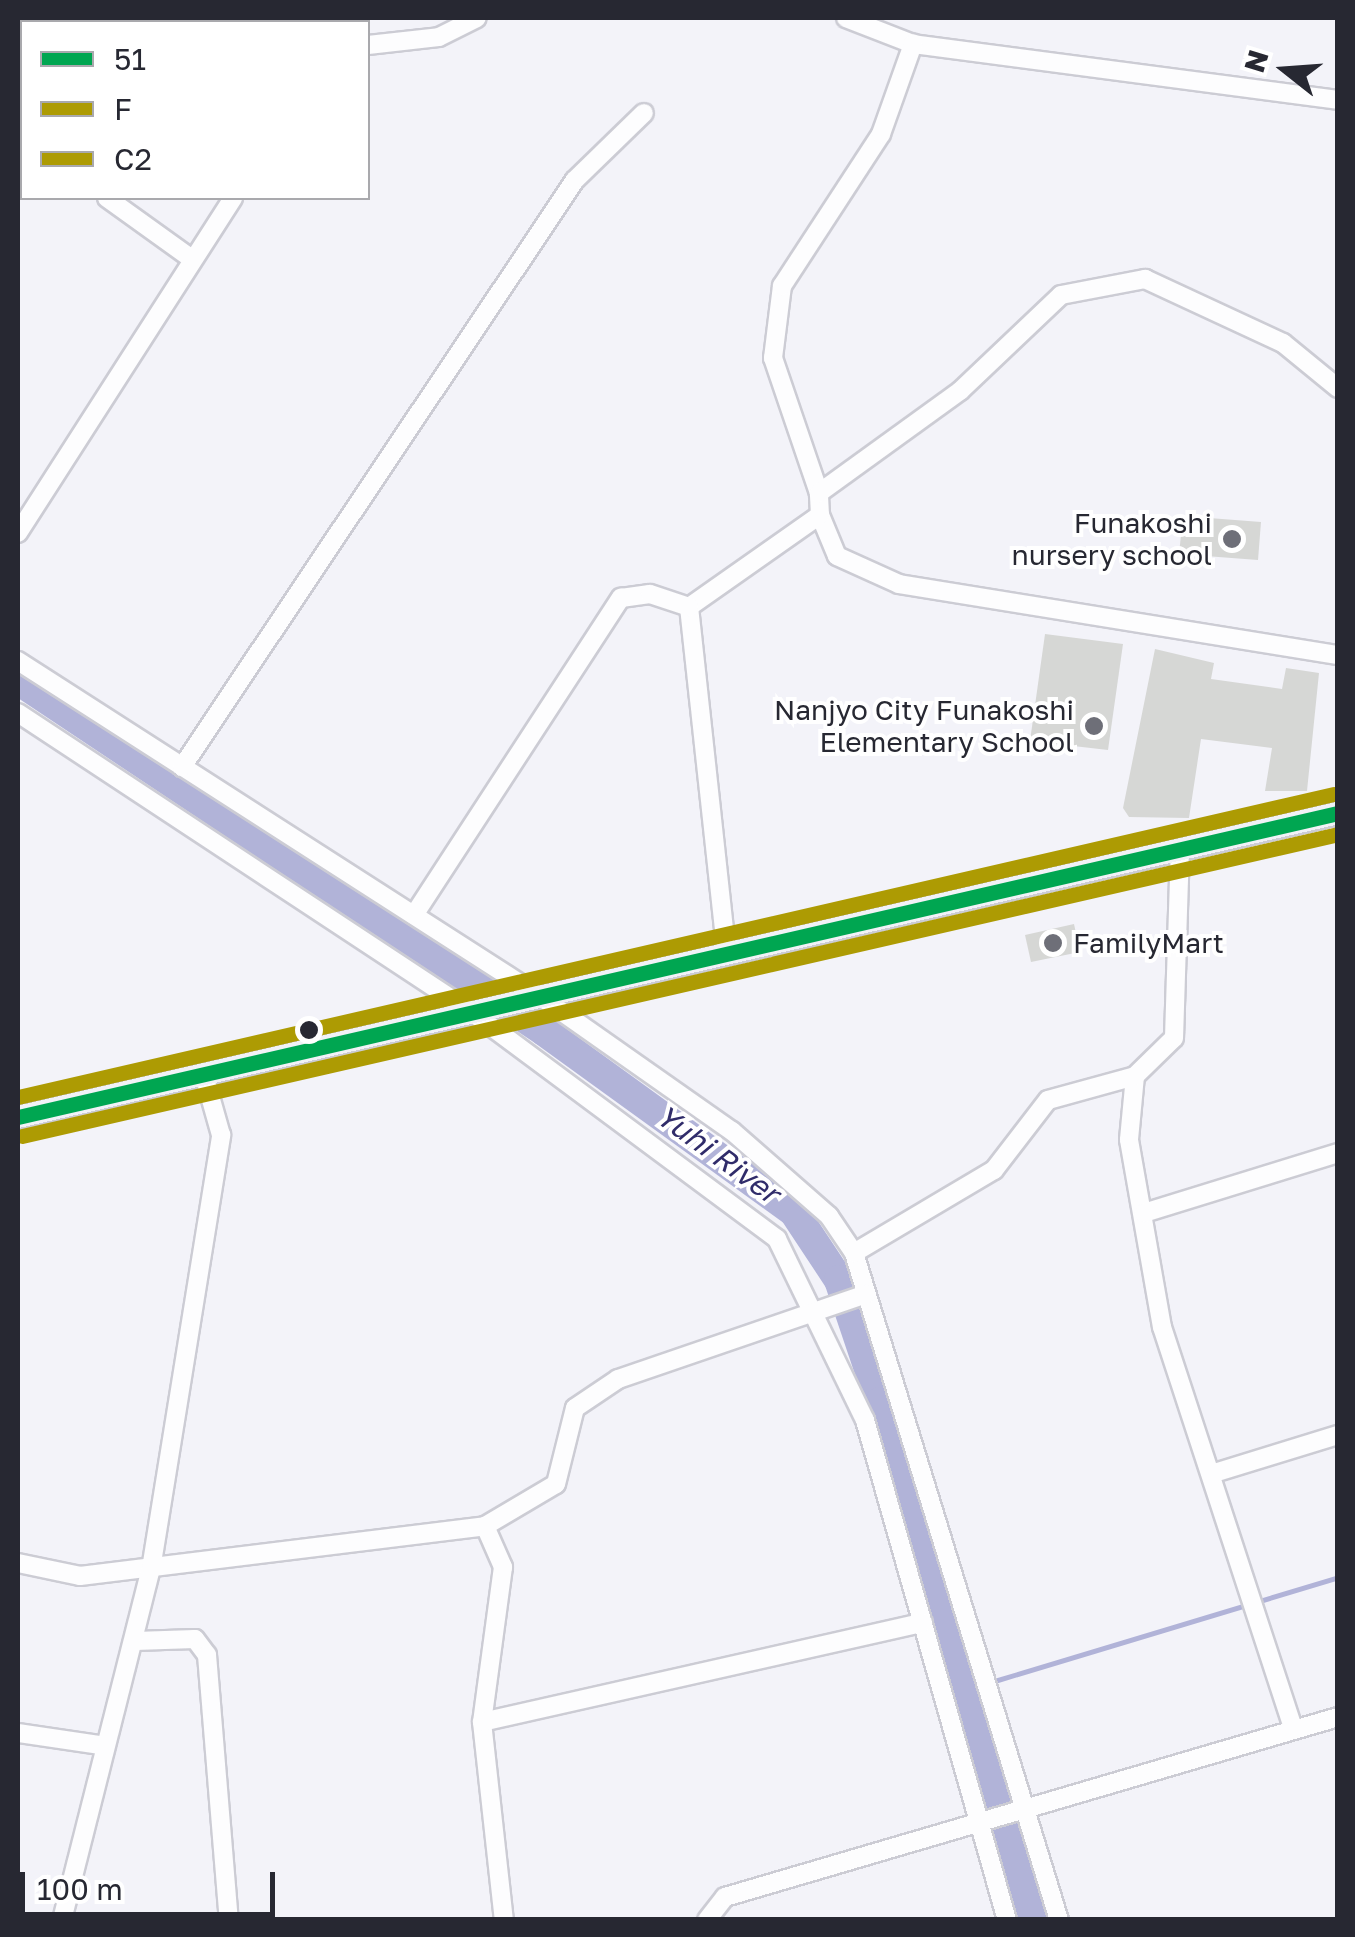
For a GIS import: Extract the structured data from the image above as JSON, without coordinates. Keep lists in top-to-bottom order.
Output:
{
  "water": ["Yuhi River"],
  "places": ["Funakoshi nursery school", "Nanjyo City Funakoshi Elementary School", "FamilyMart"],
  "lines": ["transit line C2", "transit line 51", "transit line F"],
  "legend": ["51", "F", "C2"],
  "scale_bar": "100 m",
  "north": "left"
}
